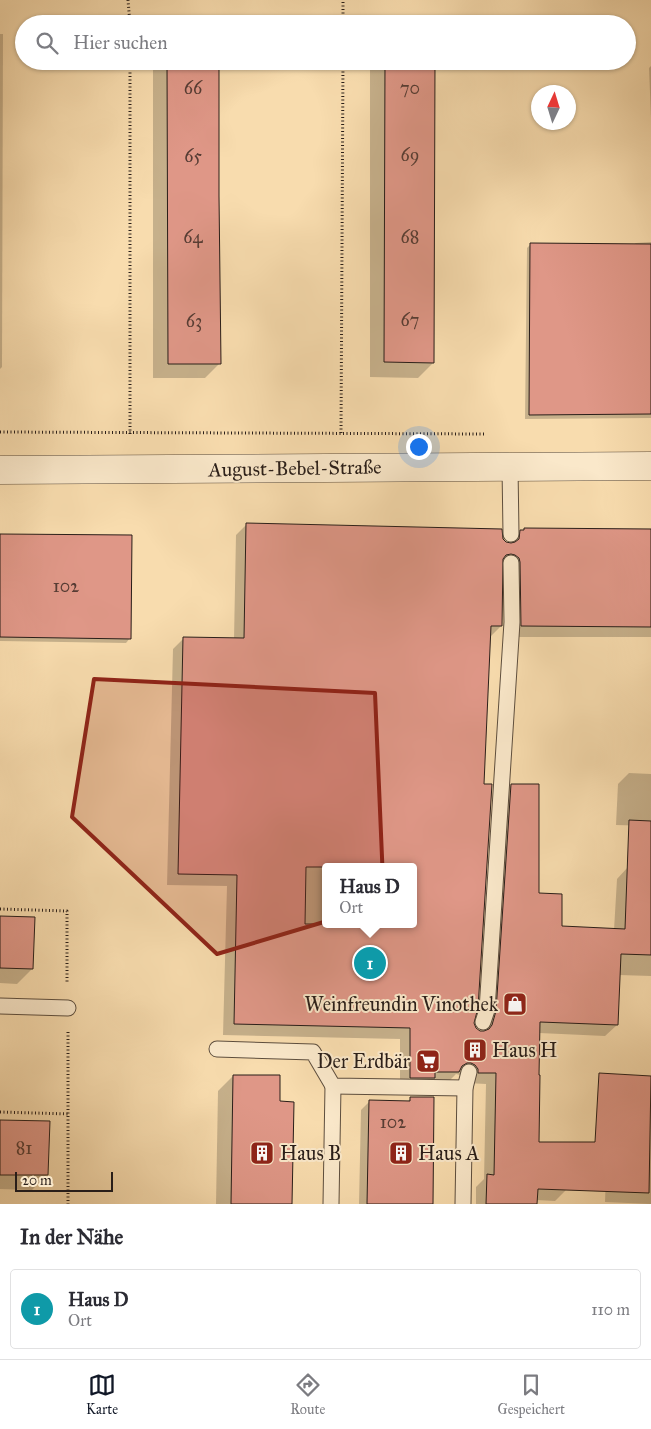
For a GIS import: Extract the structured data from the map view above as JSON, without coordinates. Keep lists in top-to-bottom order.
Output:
{
  "streets": {
    "street": ["August-Bebel-Straße"]
  },
  "places": {
    "shop": ["Weinfreundin Vinothek"],
    "building": ["Haus H", "Haus B", "Haus A"],
    "supermarket": ["Der Erdbär"]
  },
  "house_numbers": [
    "66",
    "70",
    "69",
    "65",
    "64",
    "68",
    "67",
    "63",
    "102",
    "102",
    "81"
  ],
  "scale_bar": "20 m",
  "north": "top",
  "page": {
    "search": "Hier suchen",
    "popup": ["Haus D", "Ort"],
    "pins": "1",
    "scale": "20 m",
    "heading": "In der Nähe",
    "list": [
      {
        "mark": "1",
        "name": "Haus D",
        "note": "Ort",
        "value": "110 m"
      }
    ],
    "nav": ["Karte", "Route", "Gespeichert"]
  }
}
